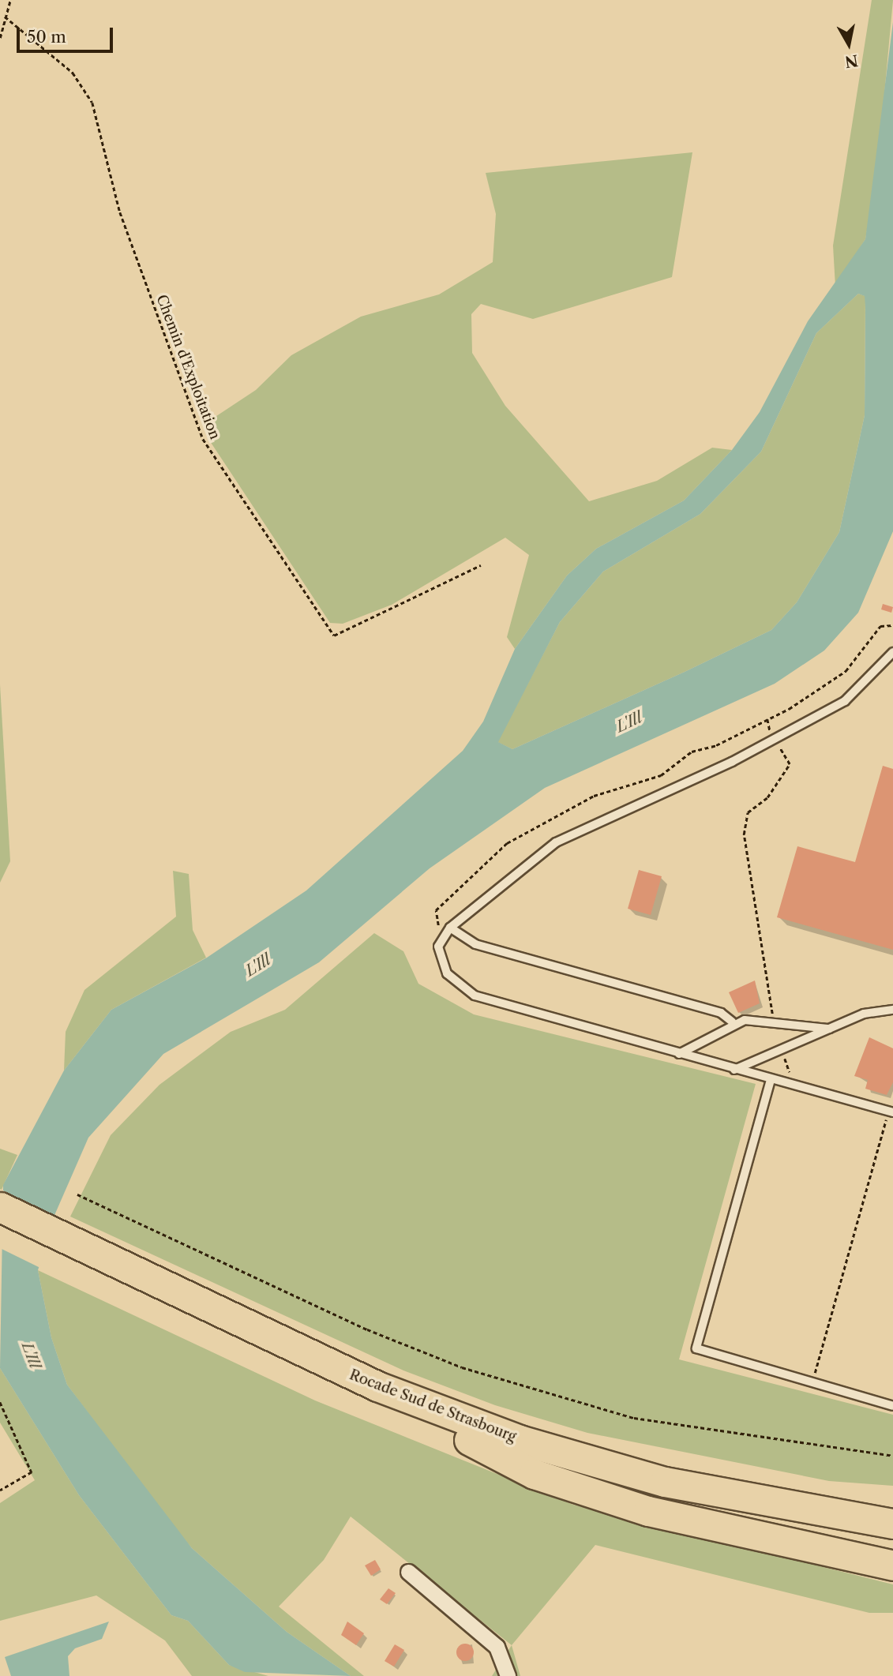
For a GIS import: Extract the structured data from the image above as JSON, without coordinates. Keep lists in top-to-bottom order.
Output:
{
  "streets": {
    "highway": ["Rocade Sud de Strasbourg"],
    "path": ["Chemin d'Exploitation"]
  },
  "water": ["L'Ill"],
  "scale_bar": "50 m",
  "north": "bottom"
}
